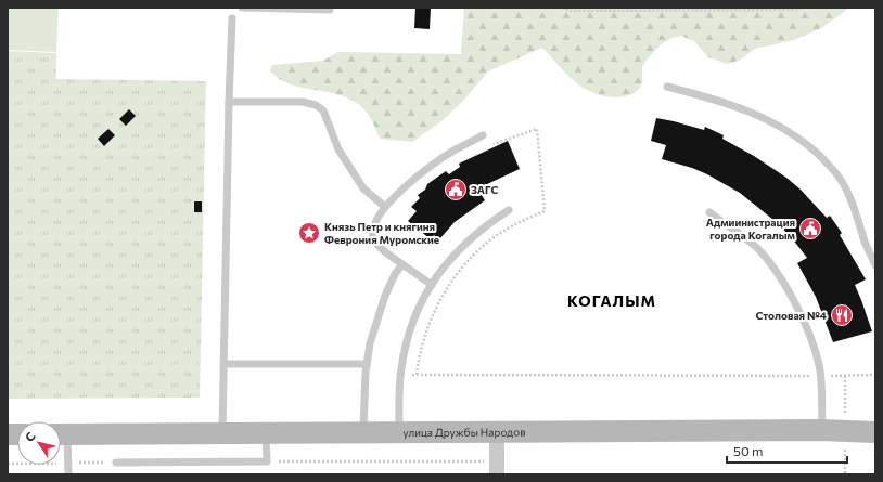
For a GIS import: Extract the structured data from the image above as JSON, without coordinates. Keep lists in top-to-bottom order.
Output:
{
  "streets": {
    "main road": ["улица Дружбы Народов"]
  },
  "districts": ["КОГАЛЫМ"],
  "places": {
    "public building": ["ЗАГС", "Адмиинистрация города Когалым"],
    "place": ["Князь Петр и княгиня Феврония Муромские"],
    "restaurant": ["Столовая №4"]
  },
  "scale_bar": "50 m",
  "north": "top left"
}
